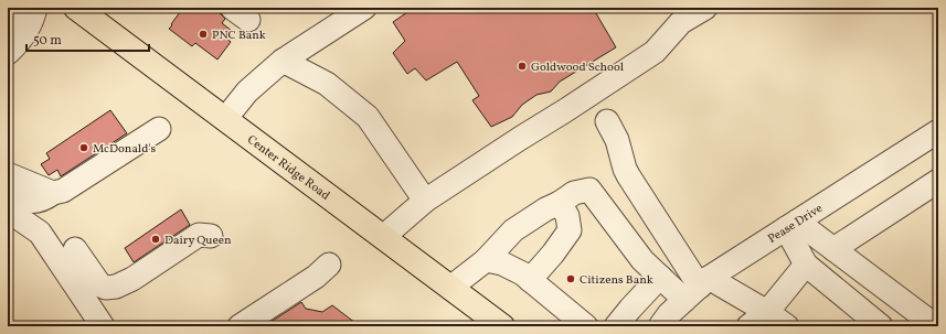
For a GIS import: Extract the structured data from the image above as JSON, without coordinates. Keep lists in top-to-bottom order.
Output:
{
  "streets": {
    "main road": ["Center Ridge Road"],
    "street": ["Pease Drive"]
  },
  "places": [
    "PNC Bank",
    "Goldwood School",
    "McDonald's",
    "Dairy Queen",
    "Citizens Bank"
  ],
  "scale_bar": "50 m"
}
